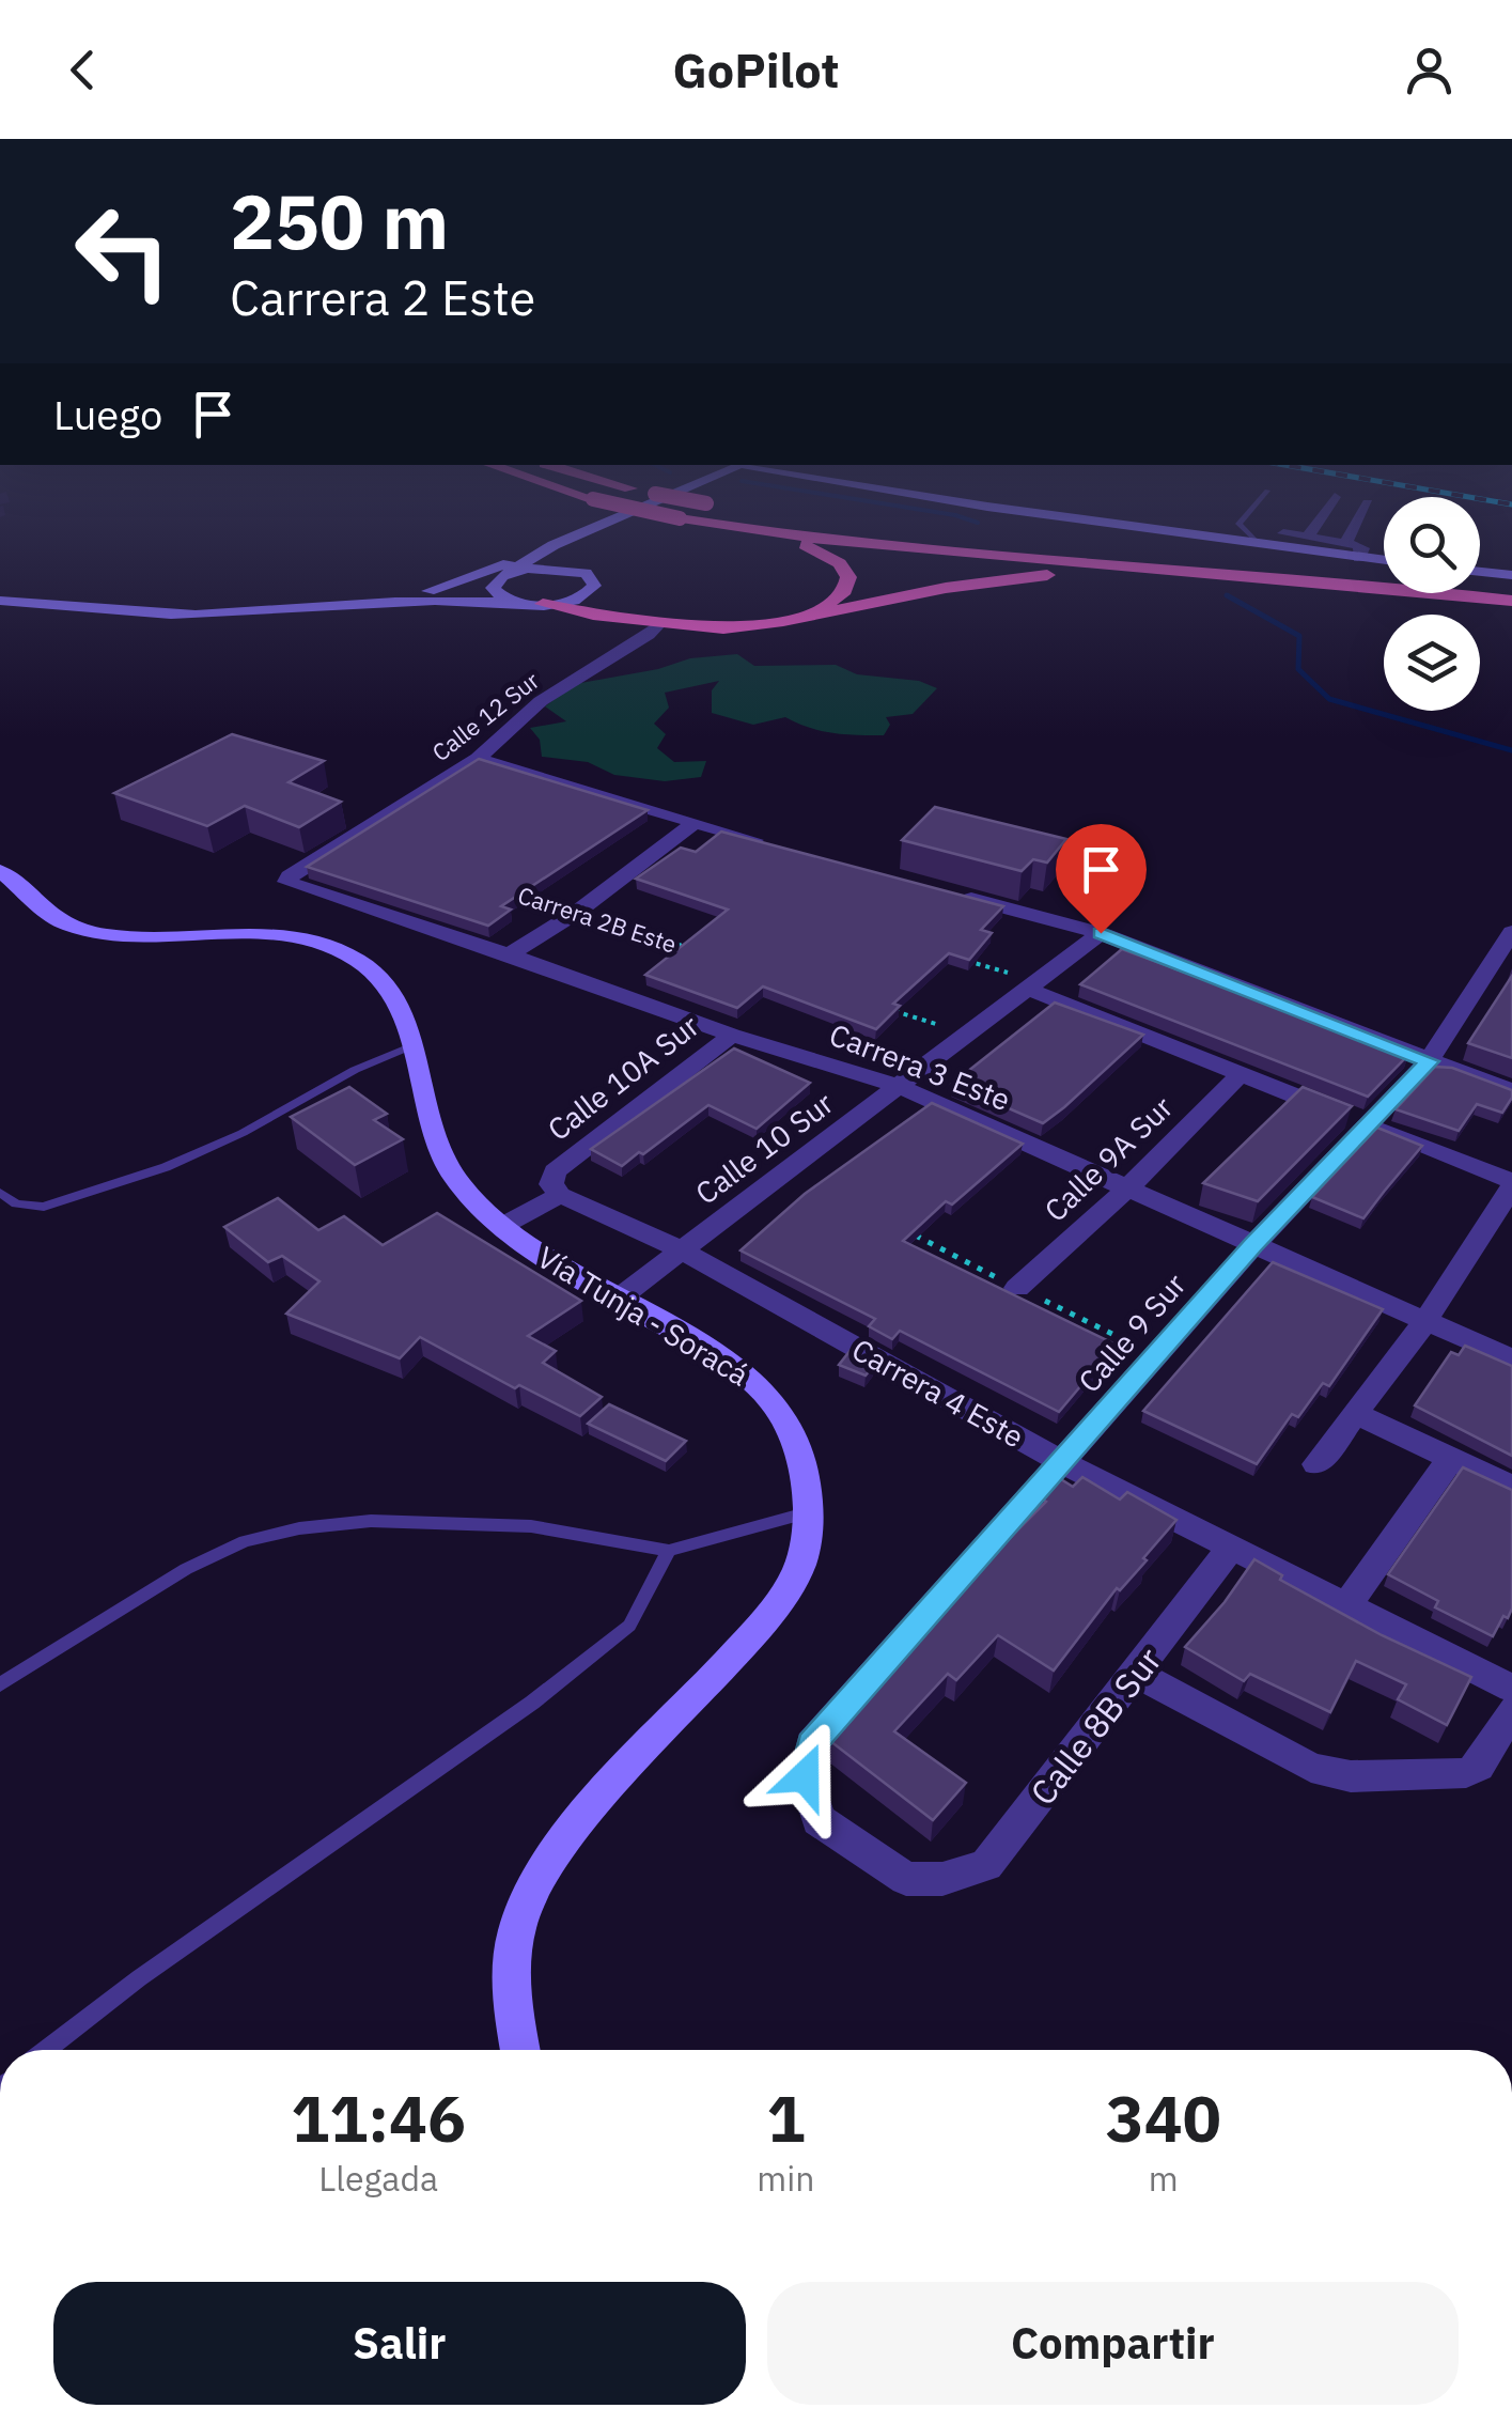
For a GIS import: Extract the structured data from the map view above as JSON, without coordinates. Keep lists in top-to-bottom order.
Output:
{
  "streets": {
    "main road": ["Vía Tunja - Soracá"],
    "street": [
      "Calle 12 Sur",
      "Carrera 3 Este",
      "Calle 10A Sur",
      "Calle 10 Sur",
      "Calle 9A Sur",
      "Calle 9 Sur",
      "Carrera 4 Este",
      "Calle 8B Sur"
    ],
    "path": ["Carrera 2B Este"]
  },
  "crossings": [
    ["Calle 12 Sur", "Carrera 3 Este"],
    ["Carrera 3 Este", "Calle 10A Sur"],
    ["Carrera 3 Este", "Calle 10 Sur"],
    ["Carrera 3 Este", "Calle 9A Sur"],
    ["Carrera 3 Este", "Calle 9 Sur"],
    ["Calle 10A Sur", "Vía Tunja - Soracá"],
    ["Calle 10A Sur", "Carrera 4 Este"],
    ["Calle 10 Sur", "Vía Tunja - Soracá"],
    ["Calle 10 Sur", "Carrera 4 Este"],
    ["Calle 9 Sur", "Carrera 4 Este"],
    ["Calle 9 Sur", "Calle 8B Sur"],
    ["Carrera 4 Este", "Calle 8B Sur"]
  ],
  "page": {
    "header": "GoPilot",
    "turn": ["250 m", "Carrera 2 Este"],
    "then": "Luego",
    "eta": [
      "11:46",
      "Llegada",
      "1",
      "min",
      "340",
      "m"
    ],
    "buttons": ["Salir", "Compartir"]
  }
}
